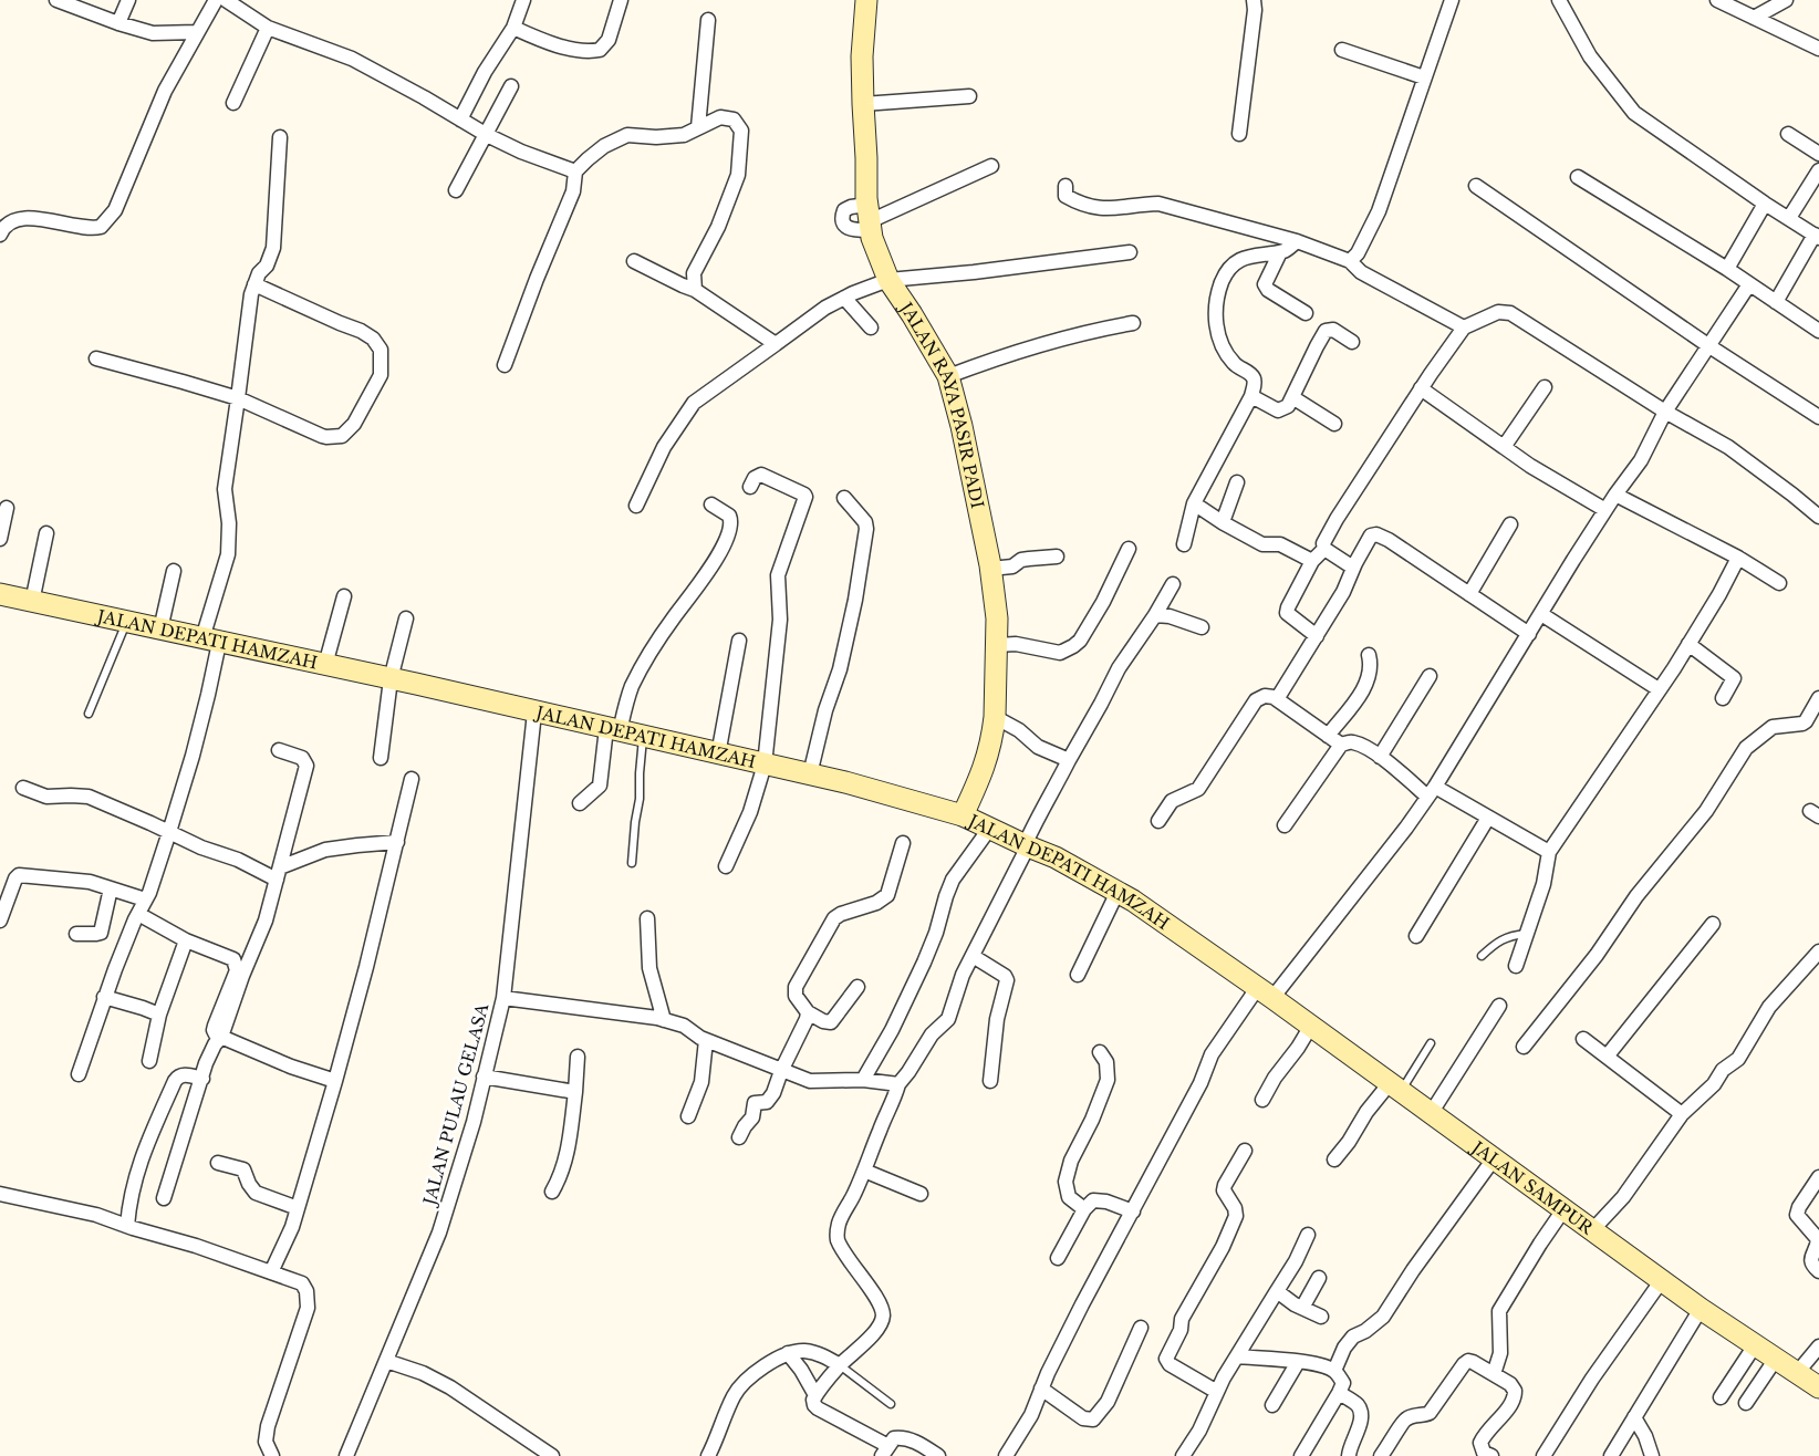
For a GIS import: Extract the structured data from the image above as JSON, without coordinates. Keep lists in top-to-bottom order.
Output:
{
  "streets": {
    "main road": ["JALAN RAYA PASIR PADI", "JALAN DEPATI HAMZAH", "JALAN SAMPUR"],
    "street": ["JALAN PULAU GELASA"]
  },
  "crossings": [
    ["JALAN RAYA PASIR PADI", "JALAN DEPATI HAMZAH"],
    ["JALAN DEPATI HAMZAH", "JALAN PULAU GELASA"],
    ["JALAN DEPATI HAMZAH", "JALAN SAMPUR"]
  ]
}
